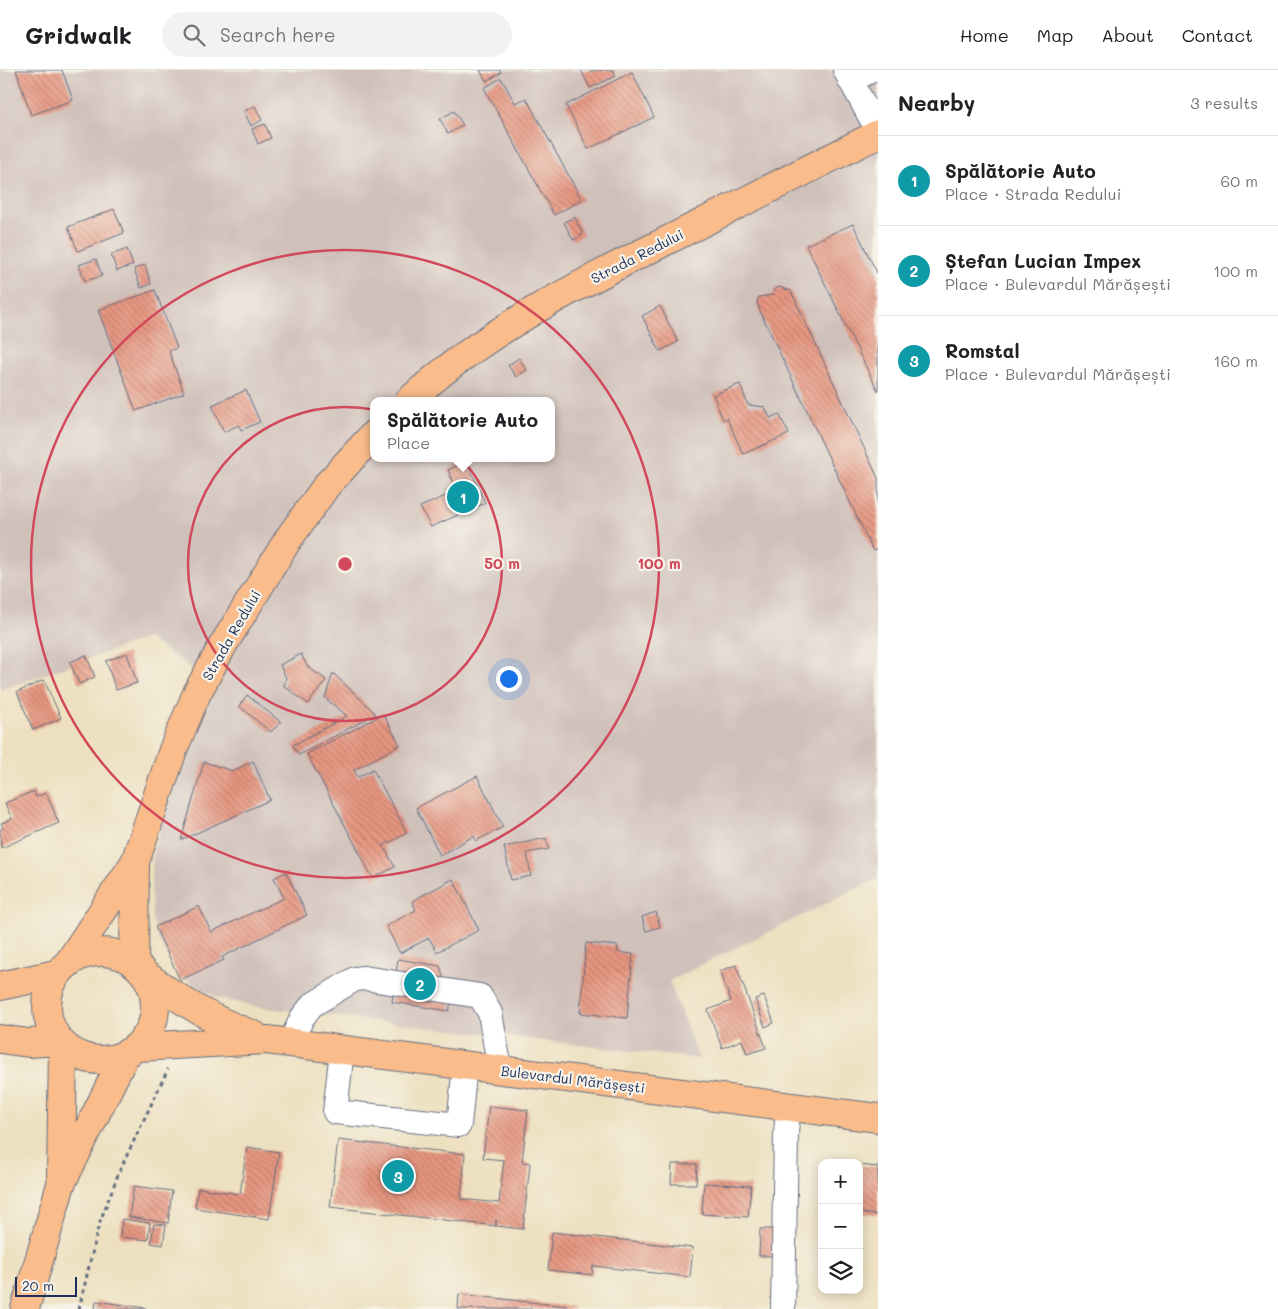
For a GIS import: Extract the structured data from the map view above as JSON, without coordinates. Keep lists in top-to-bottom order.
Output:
{
  "streets": {
    "main road": ["Strada Redului", "Bulevardul Mărășești"]
  },
  "crossings": [
    ["Strada Redului", "Bulevardul Mărășești"]
  ],
  "scale_bar": "20 m",
  "page": {
    "header": "Gridwalk",
    "search": "Search here",
    "nav": [
      "Home",
      "Map",
      "About",
      "Contact"
    ],
    "heading": ["Nearby", "3 results"],
    "list": [
      {
        "mark": "1",
        "name": "Spălătorie Auto",
        "note": "Place · Strada Redului",
        "value": "60 m"
      },
      {
        "mark": "2",
        "name": "Ștefan Lucian Impex",
        "note": "Place · Bulevardul Mărășești",
        "value": "100 m"
      },
      {
        "mark": "3",
        "name": "Romstal",
        "note": "Place · Bulevardul Mărășești",
        "value": "160 m"
      }
    ],
    "popup": ["Spălătorie Auto", "Place"],
    "pins": ["1", "2", "3"],
    "map_buttons": ["+", "−"],
    "scale": "20 m"
  },
  "rings": ["50 m", "100 m"]
}
